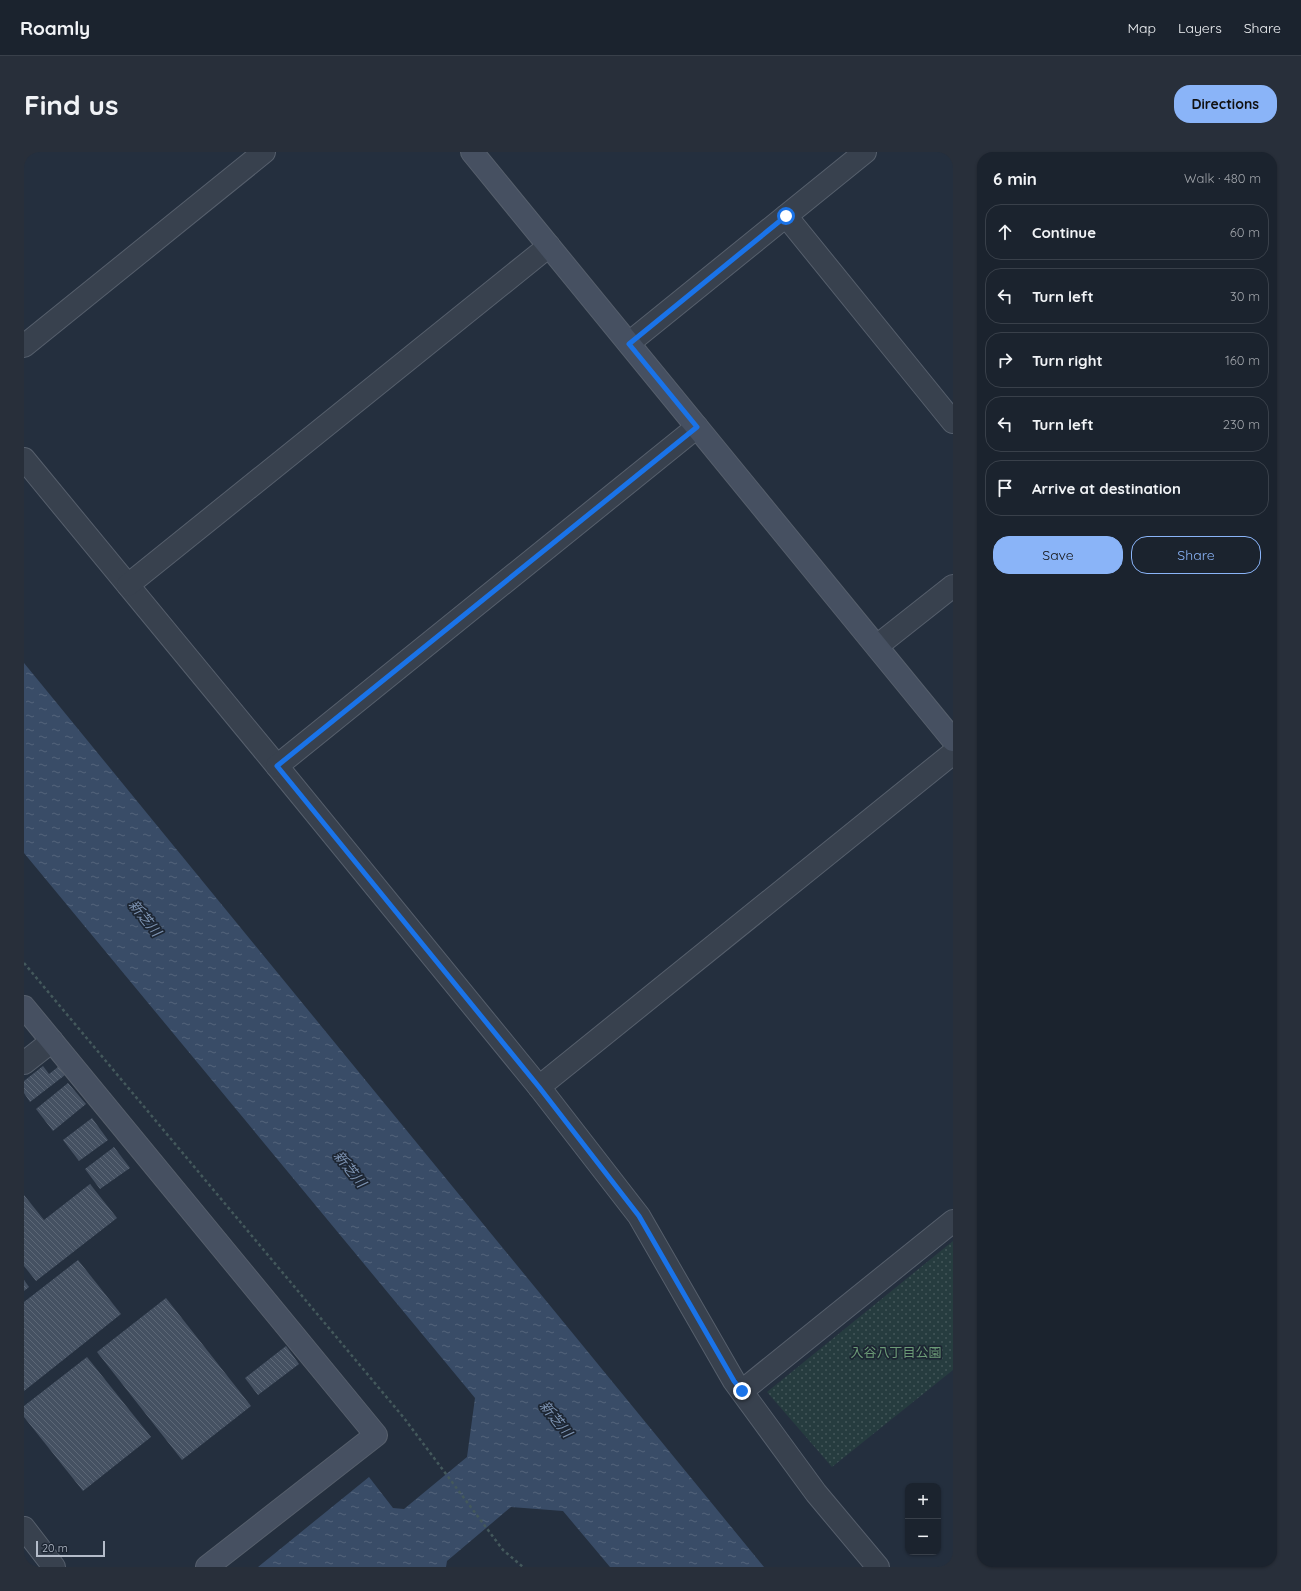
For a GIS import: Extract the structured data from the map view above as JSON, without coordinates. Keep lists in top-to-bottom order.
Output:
{
  "water": ["新芝川"],
  "parks": ["入谷八丁目公園"],
  "scale_bar": "20 m",
  "page": {
    "header": "Roamly",
    "nav": ["Map", "Layers", "Share"],
    "buttons": [
      "Directions",
      ["Save", "Share"]
    ],
    "title": "Find us",
    "heading": ["6 min", "Walk · 480 m"],
    "list": [
      ["Continue", "60 m"],
      ["Turn left", "30 m"],
      ["Turn right", "160 m"],
      ["Turn left", "230 m"],
      "Arrive at destination"
    ],
    "map_buttons": ["+", "−"],
    "scale": "20 m"
  }
}
